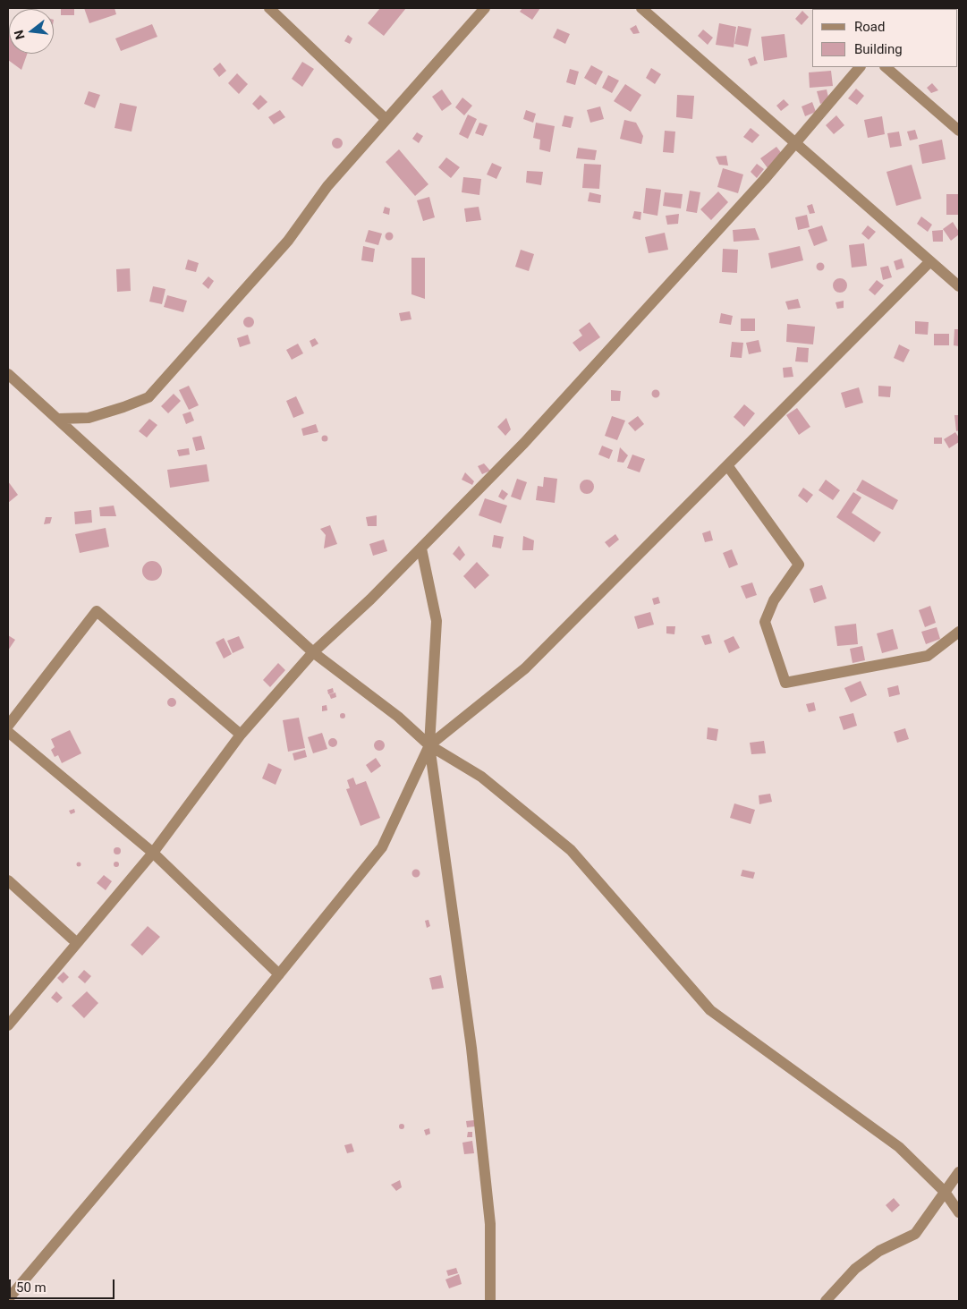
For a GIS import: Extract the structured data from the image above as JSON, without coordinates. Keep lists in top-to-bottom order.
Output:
{
  "legend": ["Road", "Building"],
  "scale_bar": "50 m",
  "north": "left"
}
